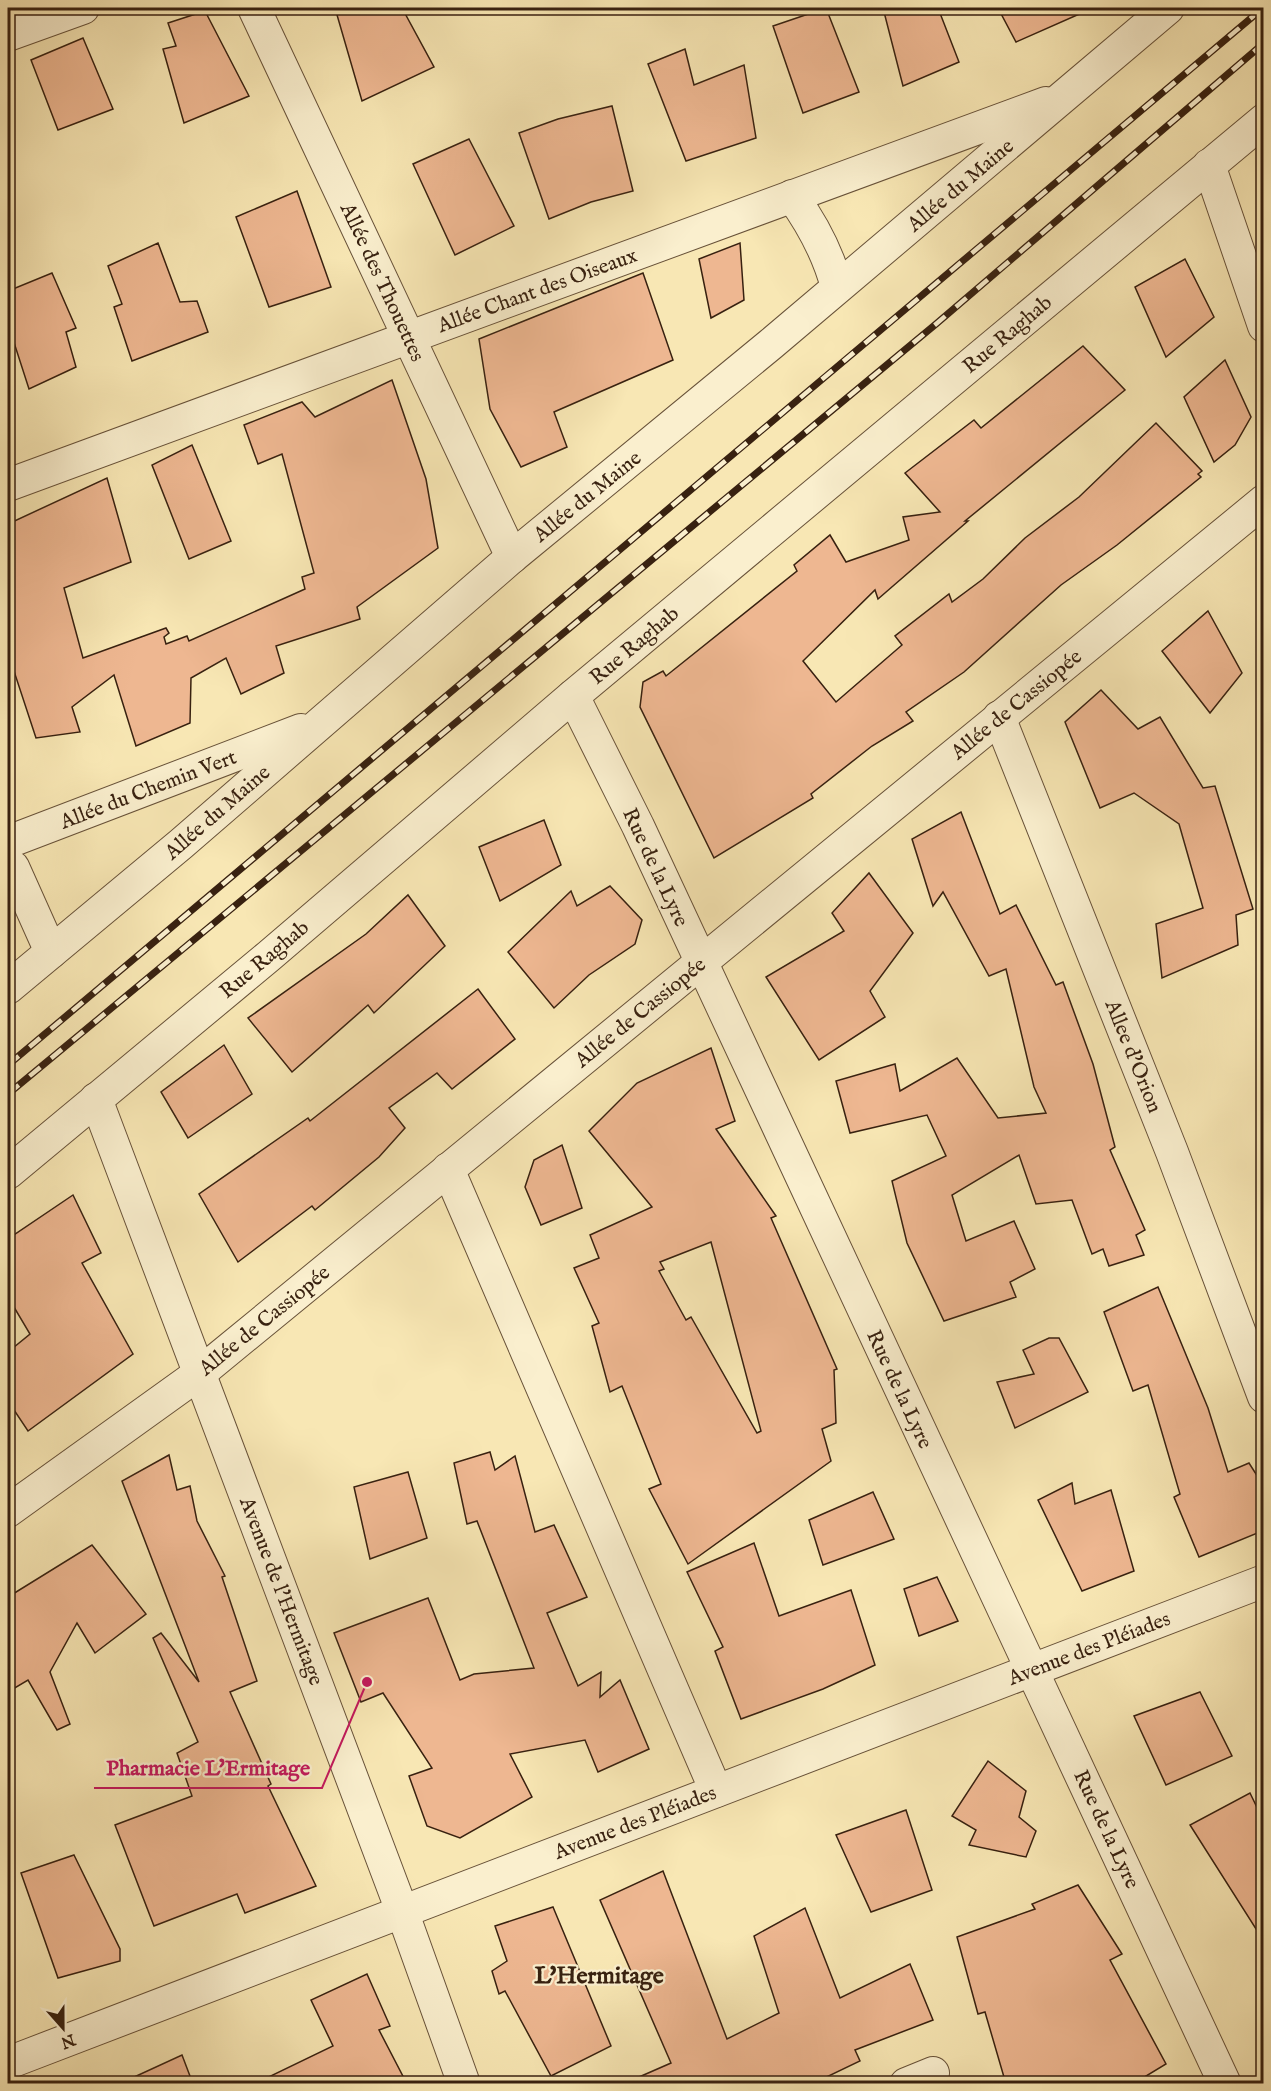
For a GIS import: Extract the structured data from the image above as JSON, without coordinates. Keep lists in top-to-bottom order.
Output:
{
  "streets": {
    "street": [
      "Allée du Maine",
      "Allée des Thouettes",
      "Allée Chant des Oiseaux",
      "Rue Raghab",
      "Allée de Cassiopée",
      "Allée du Chemin Vert",
      "Rue de la Lyre",
      "Allee d'Orion",
      "Avenue de l'Hermitage",
      "Avenue des Pléiades"
    ]
  },
  "crossings": [
    ["Allée du Maine", "Allée des Thouettes"],
    ["Allée du Maine", "Allée Chant des Oiseaux"],
    ["Allée du Maine", "Allée du Chemin Vert"],
    ["Allée des Thouettes", "Allée Chant des Oiseaux"],
    ["Rue Raghab", "Rue de la Lyre"],
    ["Rue Raghab", "Avenue de l'Hermitage"],
    ["Allée de Cassiopée", "Rue de la Lyre"],
    ["Allée de Cassiopée", "Allee d'Orion"],
    ["Allée de Cassiopée", "Avenue de l'Hermitage"],
    ["Rue de la Lyre", "Avenue des Pléiades"],
    ["Avenue de l'Hermitage", "Avenue des Pléiades"]
  ],
  "districts": ["L'Hermitage"],
  "places": ["Pharmacie L'Ermitage"],
  "north": "bottom"
}
